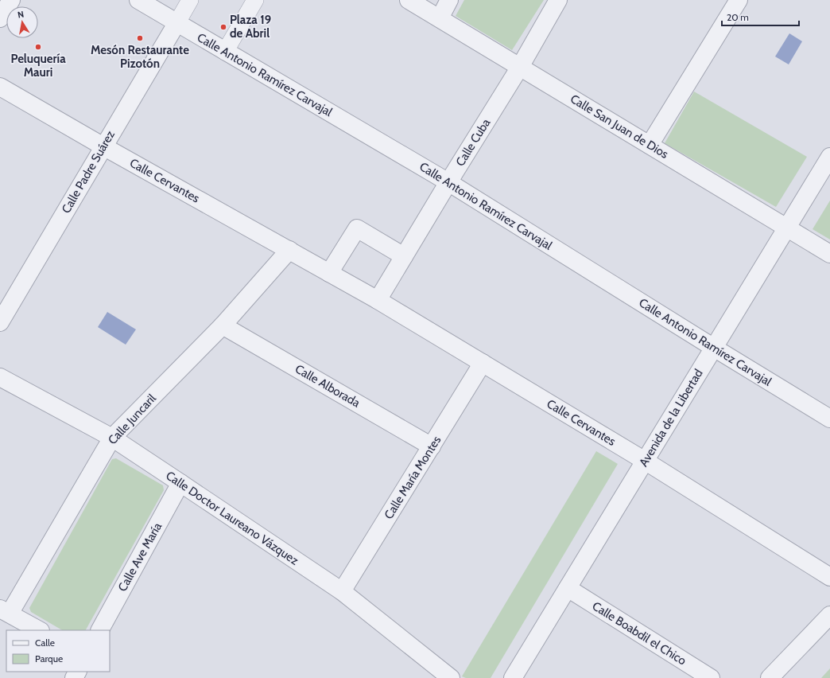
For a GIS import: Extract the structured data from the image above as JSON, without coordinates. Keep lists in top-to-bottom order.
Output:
{
  "streets": {
    "street": [
      "Calle Antonio Ramírez Carvajal",
      "Calle San Juan de Dios",
      "Calle Cuba",
      "Calle Padre Suárez",
      "Calle Cervantes",
      "Calle Alborada",
      "Avenida de la Libertad",
      "Calle Juncaril",
      "Calle María Montes",
      "Calle Doctor Laureano Vázquez",
      "Calle Ave María",
      "Calle Boabdil el Chico"
    ]
  },
  "crossings": [
    ["Calle Antonio Ramírez Carvajal", "Calle Cuba"],
    ["Calle Antonio Ramírez Carvajal", "Calle Padre Suárez"],
    ["Calle Antonio Ramírez Carvajal", "Avenida de la Libertad"],
    ["Calle San Juan de Dios", "Calle Cuba"],
    ["Calle San Juan de Dios", "Avenida de la Libertad"],
    ["Calle Cuba", "Calle Cervantes"],
    ["Calle Padre Suárez", "Calle Cervantes"],
    ["Calle Cervantes", "Avenida de la Libertad"],
    ["Calle Cervantes", "Calle Juncaril"],
    ["Calle Cervantes", "Calle María Montes"],
    ["Calle Alborada", "Calle Juncaril"],
    ["Calle Alborada", "Calle María Montes"],
    ["Avenida de la Libertad", "Calle Boabdil el Chico"],
    ["Calle Juncaril", "Calle Doctor Laureano Vázquez"],
    ["Calle María Montes", "Calle Doctor Laureano Vázquez"],
    ["Calle Doctor Laureano Vázquez", "Calle Ave María"]
  ],
  "places": ["Plaza 19 de Abril", "Mesón Restaurante Pizotón", "Peluquería Mauri"],
  "legend": ["Calle", "Parque"],
  "scale_bar": "20 m",
  "north": "top"
}
